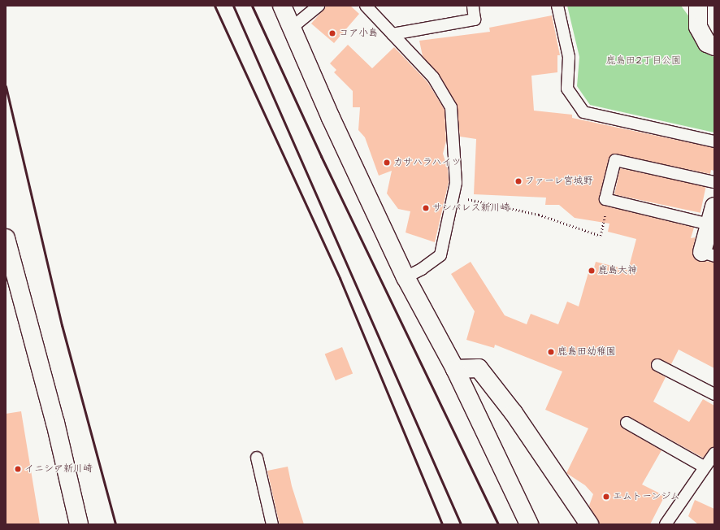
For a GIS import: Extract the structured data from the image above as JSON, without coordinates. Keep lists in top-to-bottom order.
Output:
{
  "parks": ["鹿島田2丁目公園"],
  "places": [
    "コア小島",
    "カサハラハイツ",
    "ファーレ宮城野",
    "サンパレス新川崎",
    "鹿島大神",
    "鹿島田幼稚園",
    "イニシア新川崎",
    "エムトーンジム"
  ]
}
